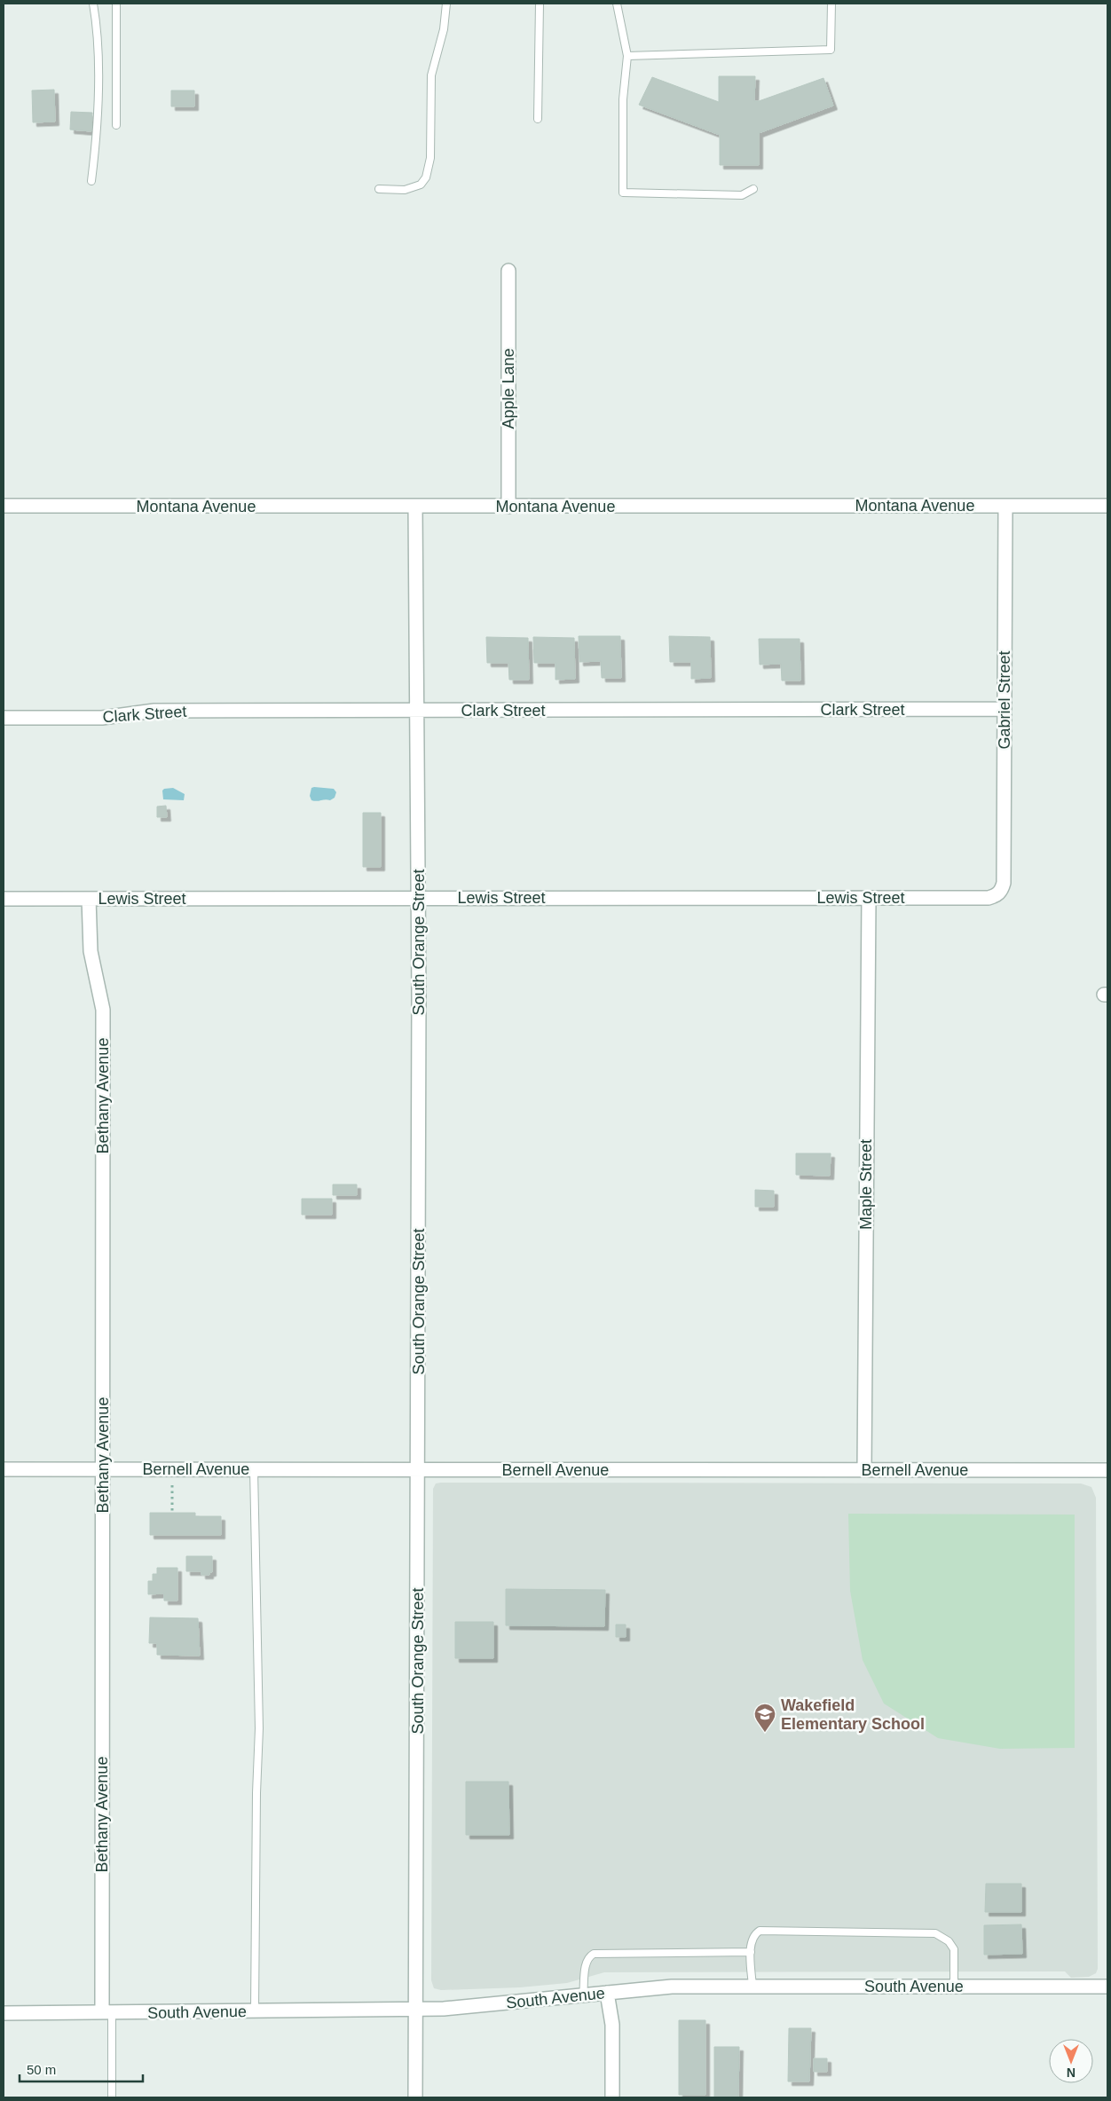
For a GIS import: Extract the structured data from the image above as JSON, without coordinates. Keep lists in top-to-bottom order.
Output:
{
  "streets": {
    "street": [
      "Apple Lane",
      "Montana Avenue",
      "Gabriel Street",
      "Clark Street",
      "Lewis Street",
      "South Orange Street",
      "Bethany Avenue",
      "Maple Street",
      "Bernell Avenue",
      "South Avenue"
    ]
  },
  "crossings": [
    ["Apple Lane", "Montana Avenue"],
    ["Montana Avenue", "Gabriel Street"],
    ["Montana Avenue", "South Orange Street"],
    ["Gabriel Street", "Clark Street"],
    ["Gabriel Street", "Lewis Street"],
    ["Clark Street", "South Orange Street"],
    ["Lewis Street", "South Orange Street"],
    ["Lewis Street", "Bethany Avenue"],
    ["Lewis Street", "Maple Street"],
    ["South Orange Street", "Bernell Avenue"],
    ["South Orange Street", "South Avenue"],
    ["Bethany Avenue", "Bernell Avenue"],
    ["Bethany Avenue", "South Avenue"],
    ["Maple Street", "Bernell Avenue"]
  ],
  "places": {
    "school or university": ["Wakefield Elementary School"]
  },
  "scale_bar": "50 m",
  "north": "bottom"
}
